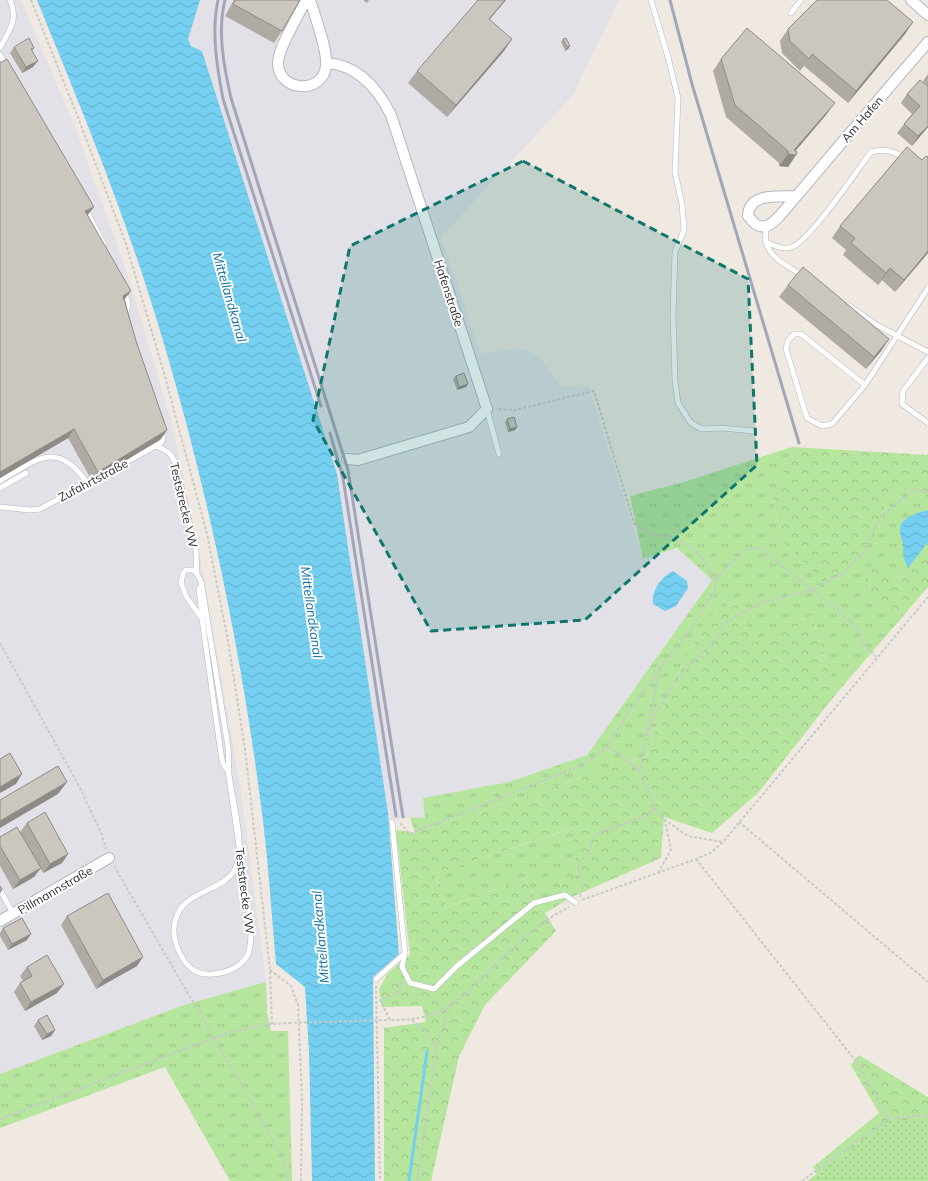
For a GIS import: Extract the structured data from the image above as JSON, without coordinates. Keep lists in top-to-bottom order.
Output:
{
  "streets": {
    "street": ["Am Hafen", "Hafenstraße", "Pillmannstraße"],
    "lane": ["Zufahrtstraße", "Teststrecke VW"]
  },
  "crossings": [
    ["Zufahrtstraße", "Teststrecke VW"]
  ],
  "water": ["Mittellandkanal"]
}
